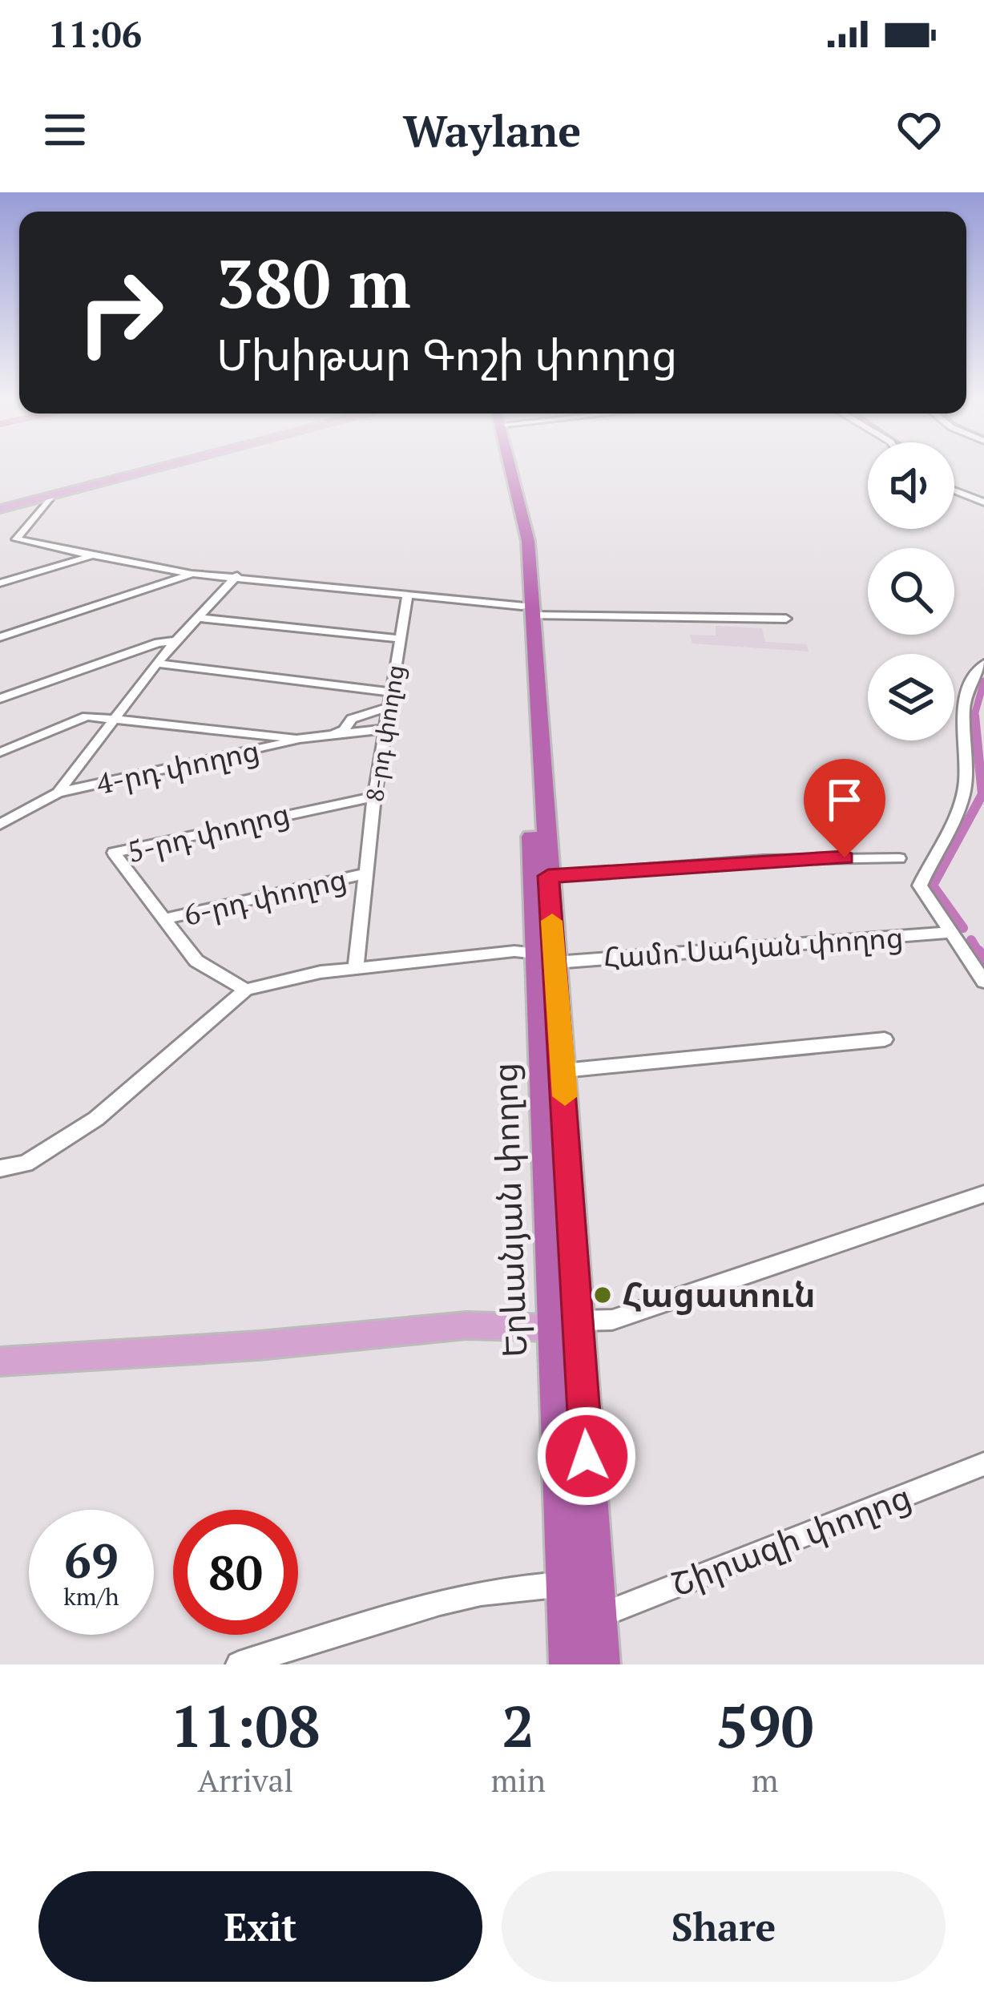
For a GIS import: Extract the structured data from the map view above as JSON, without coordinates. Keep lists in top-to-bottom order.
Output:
{
  "streets": {
    "highway": ["Երևանյան փողոց"],
    "street": [
      "8-րդ փողոց",
      "4-րդ փողոց",
      "5-րդ փողոց",
      "6-րդ փողոց",
      "Համո Սահյան փողոց",
      "Շիրազի փողոց"
    ]
  },
  "crossings": [
    ["8-րդ փողոց", "5-րդ փողոց"],
    ["8-րդ փողոց", "6-րդ փողոց"],
    ["8-րդ փողոց", "Համո Սահյան փողոց"],
    ["5-րդ փողոց", "6-րդ փողոց"],
    ["5-րդ փողոց", "Համո Սահյան փողոց"],
    ["Համո Սահյան փողոց", "Երևանյան փողոց"],
    ["Երևանյան փողոց", "Շիրազի փողոց"]
  ],
  "places": ["Հացատուն"],
  "page": {
    "status": "11:06",
    "header": "Waylane",
    "turn": ["380 m", "Մխիթար Գոշի փողոց"],
    "speed": "69 km/h",
    "limit": "80",
    "eta": [
      "11:08",
      "Arrival",
      "2",
      "min",
      "590",
      "m"
    ],
    "buttons": ["Exit", "Share"]
  }
}
